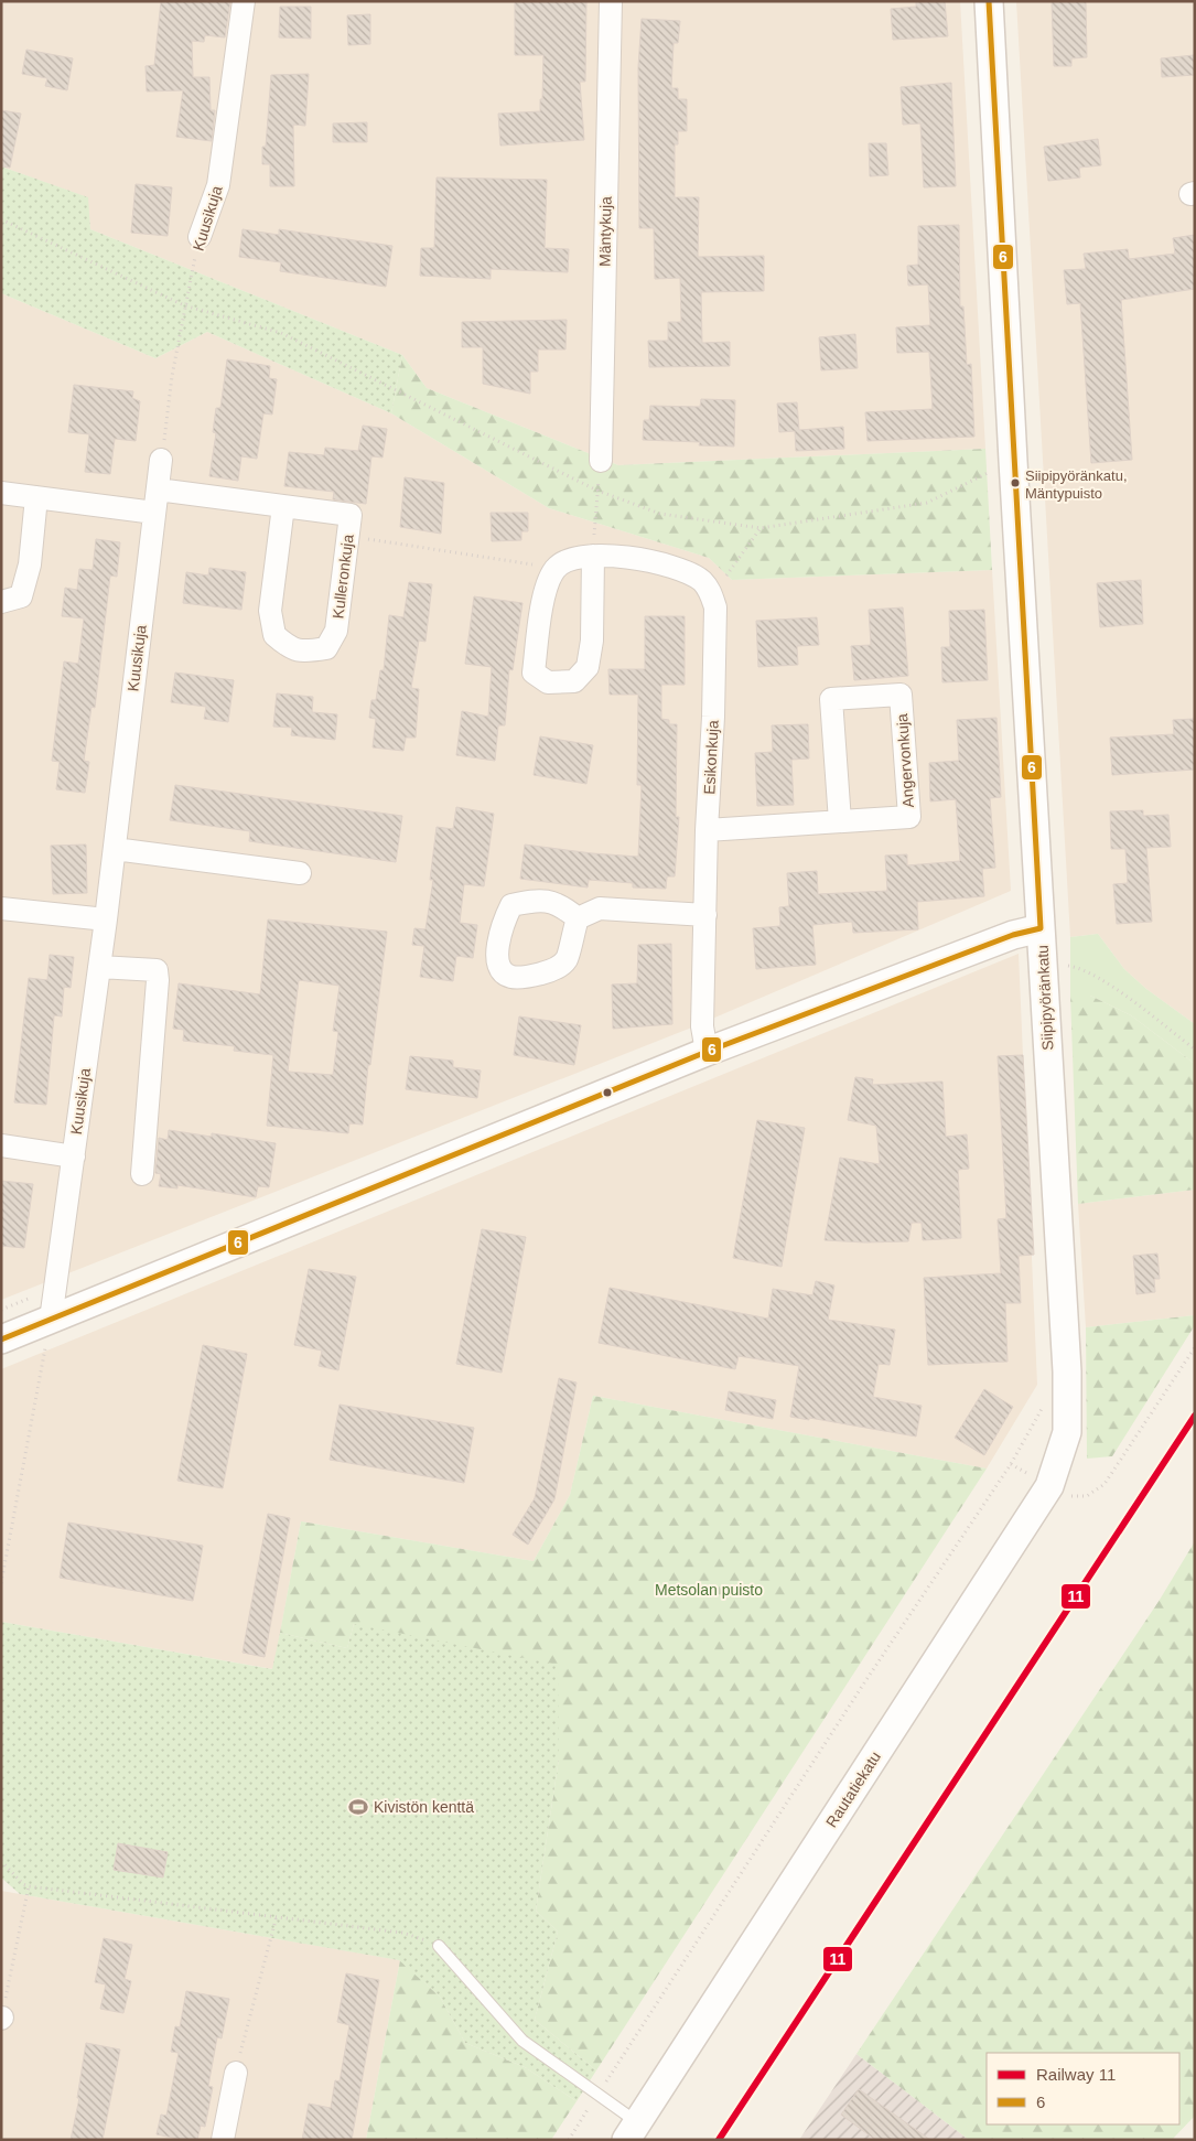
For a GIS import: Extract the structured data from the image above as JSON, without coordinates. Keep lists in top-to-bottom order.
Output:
{
  "streets": {
    "street": [
      "Kuusikuja",
      "Mäntykuja",
      "Kulleronkuja",
      "Esikonkuja",
      "Angervonkuja",
      "Siipipyöränkatu",
      "Rautatiekatu"
    ]
  },
  "crossings": [
    ["Kuusikuja", "Kulleronkuja"],
    ["Esikonkuja", "Angervonkuja"],
    ["Siipipyöränkatu", "Rautatiekatu"]
  ],
  "parks": ["Metsolan puisto"],
  "places": {
    "other": ["Siipipyöränkatu, Mäntypuisto"],
    "sports": ["Kivistön kenttä"]
  },
  "lines": ["transit line 6", "rail line 11"],
  "legend": ["Railway 11", "6"]
}
